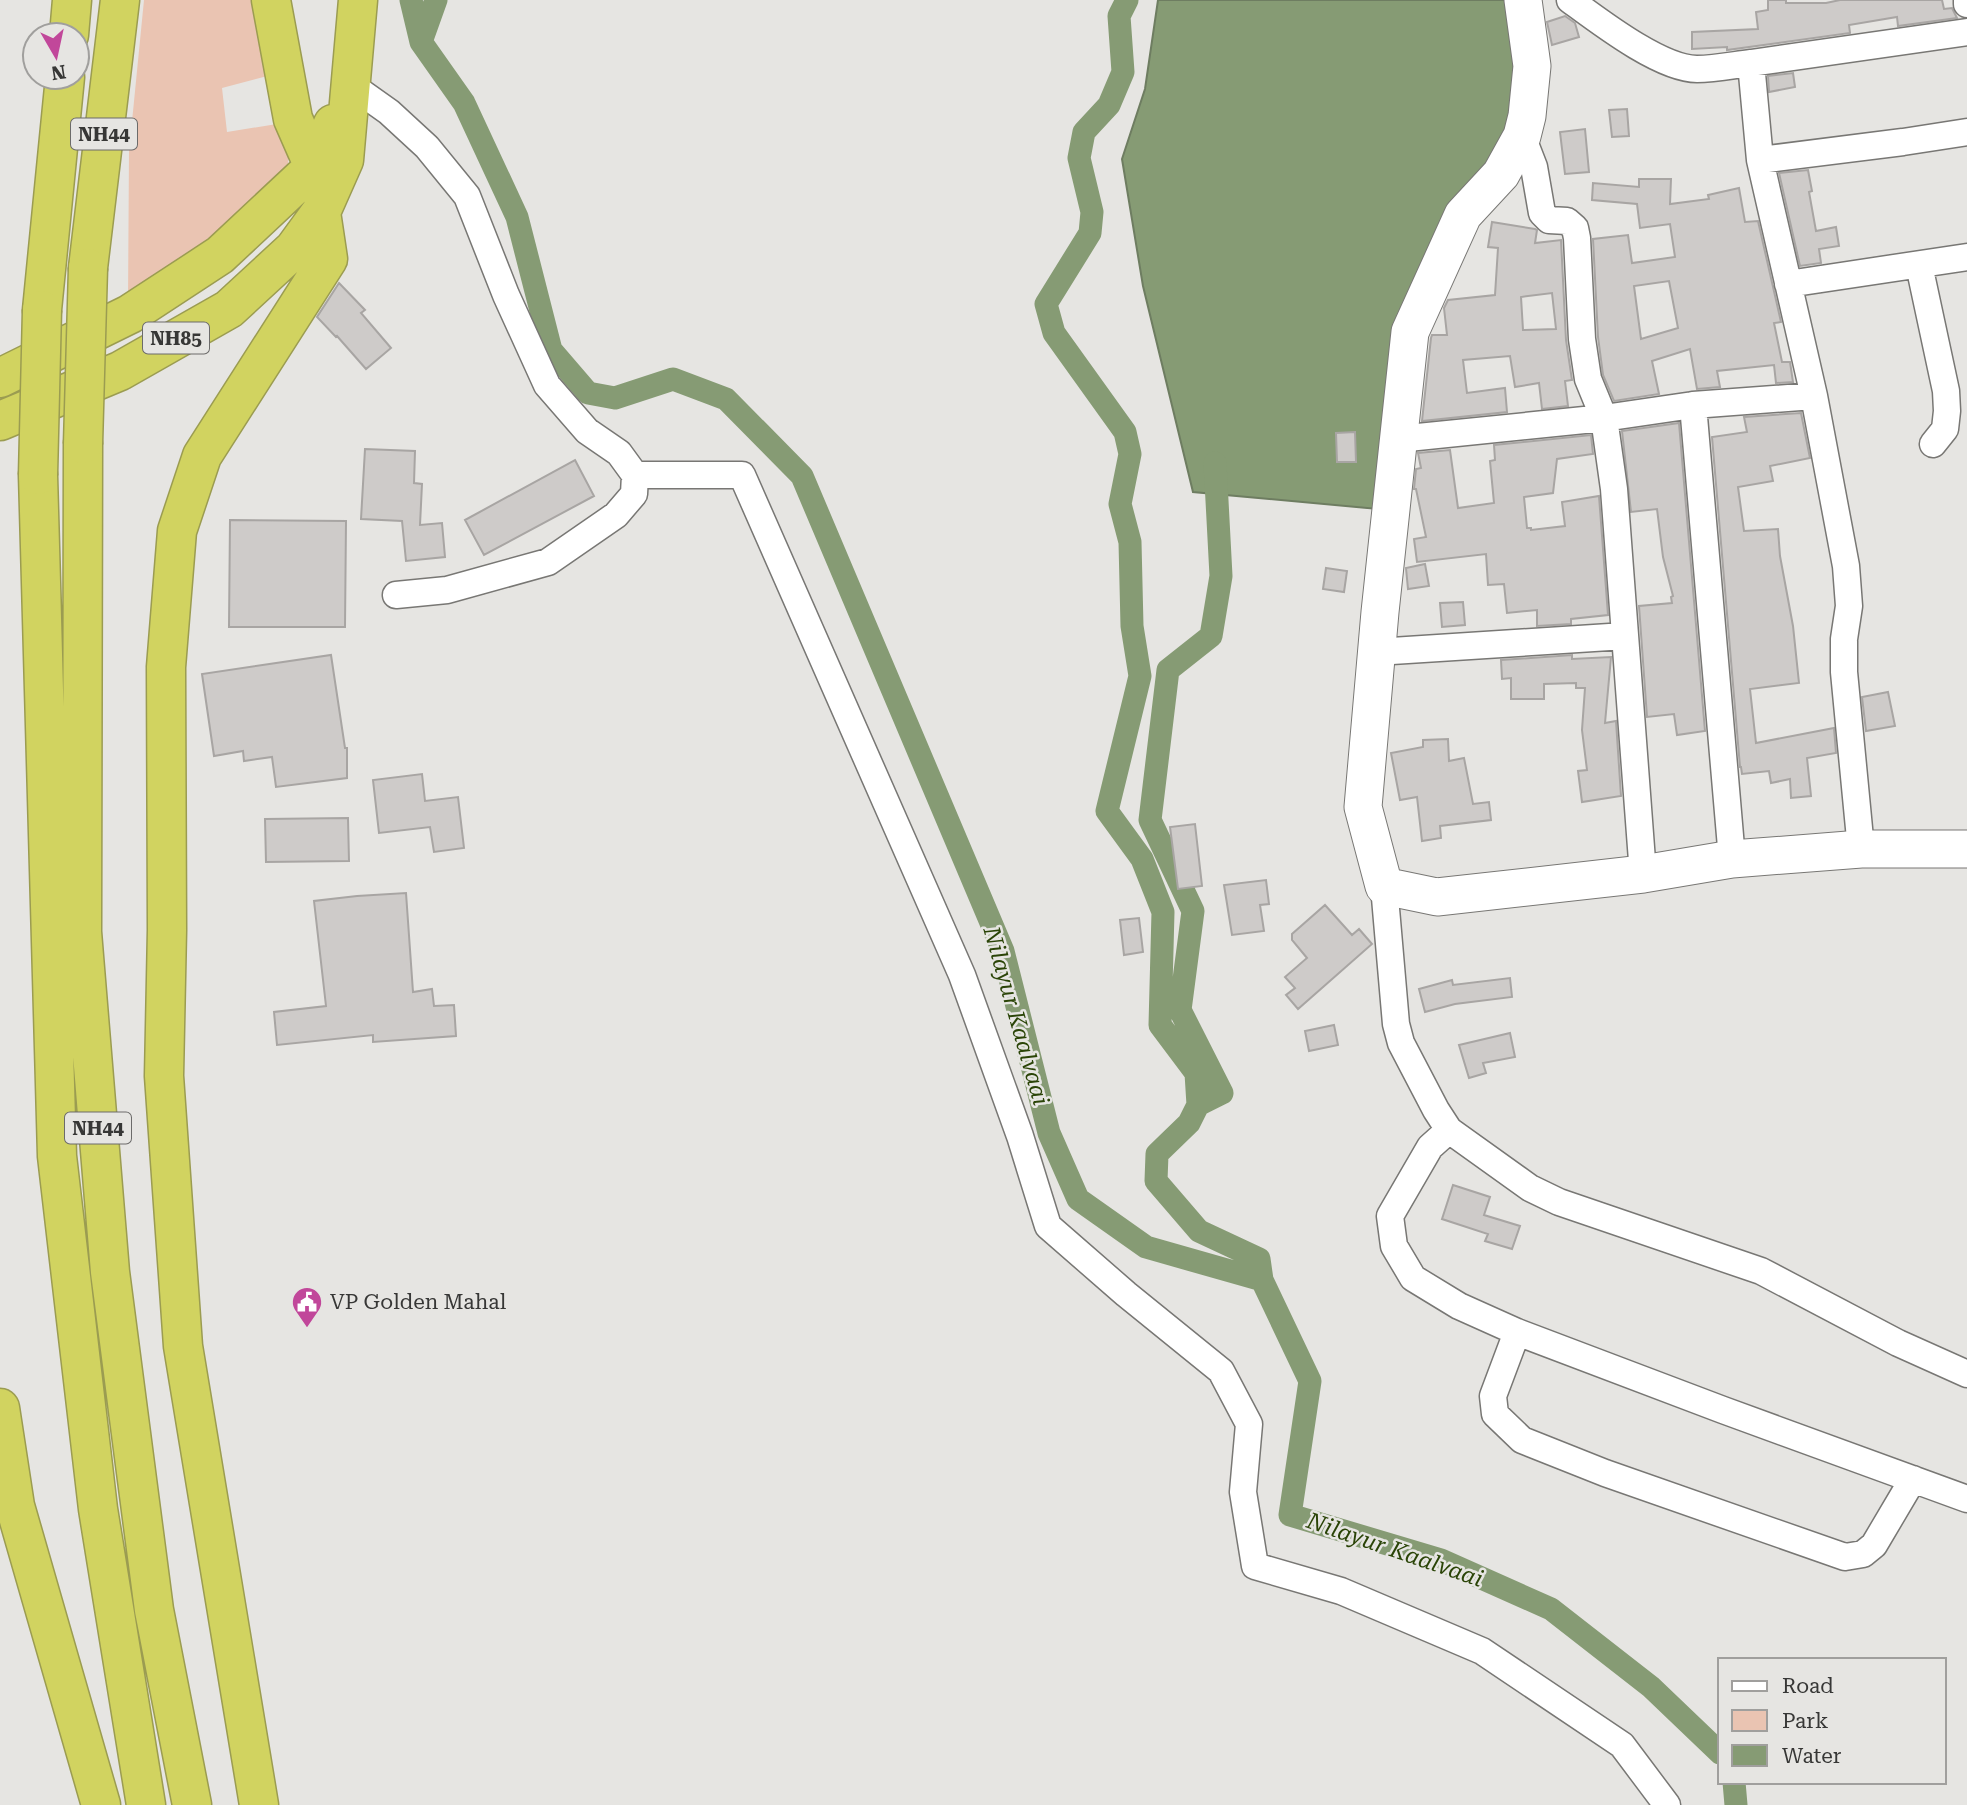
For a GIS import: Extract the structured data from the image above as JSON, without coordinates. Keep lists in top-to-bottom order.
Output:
{
  "streets": {
    "highway": ["NH44", "NH85"]
  },
  "water": ["Nilayur Kaalvaai"],
  "places": {
    "public building": ["VP Golden Mahal"]
  },
  "legend": ["Road", "Park", "Water"],
  "north": "bottom"
}
